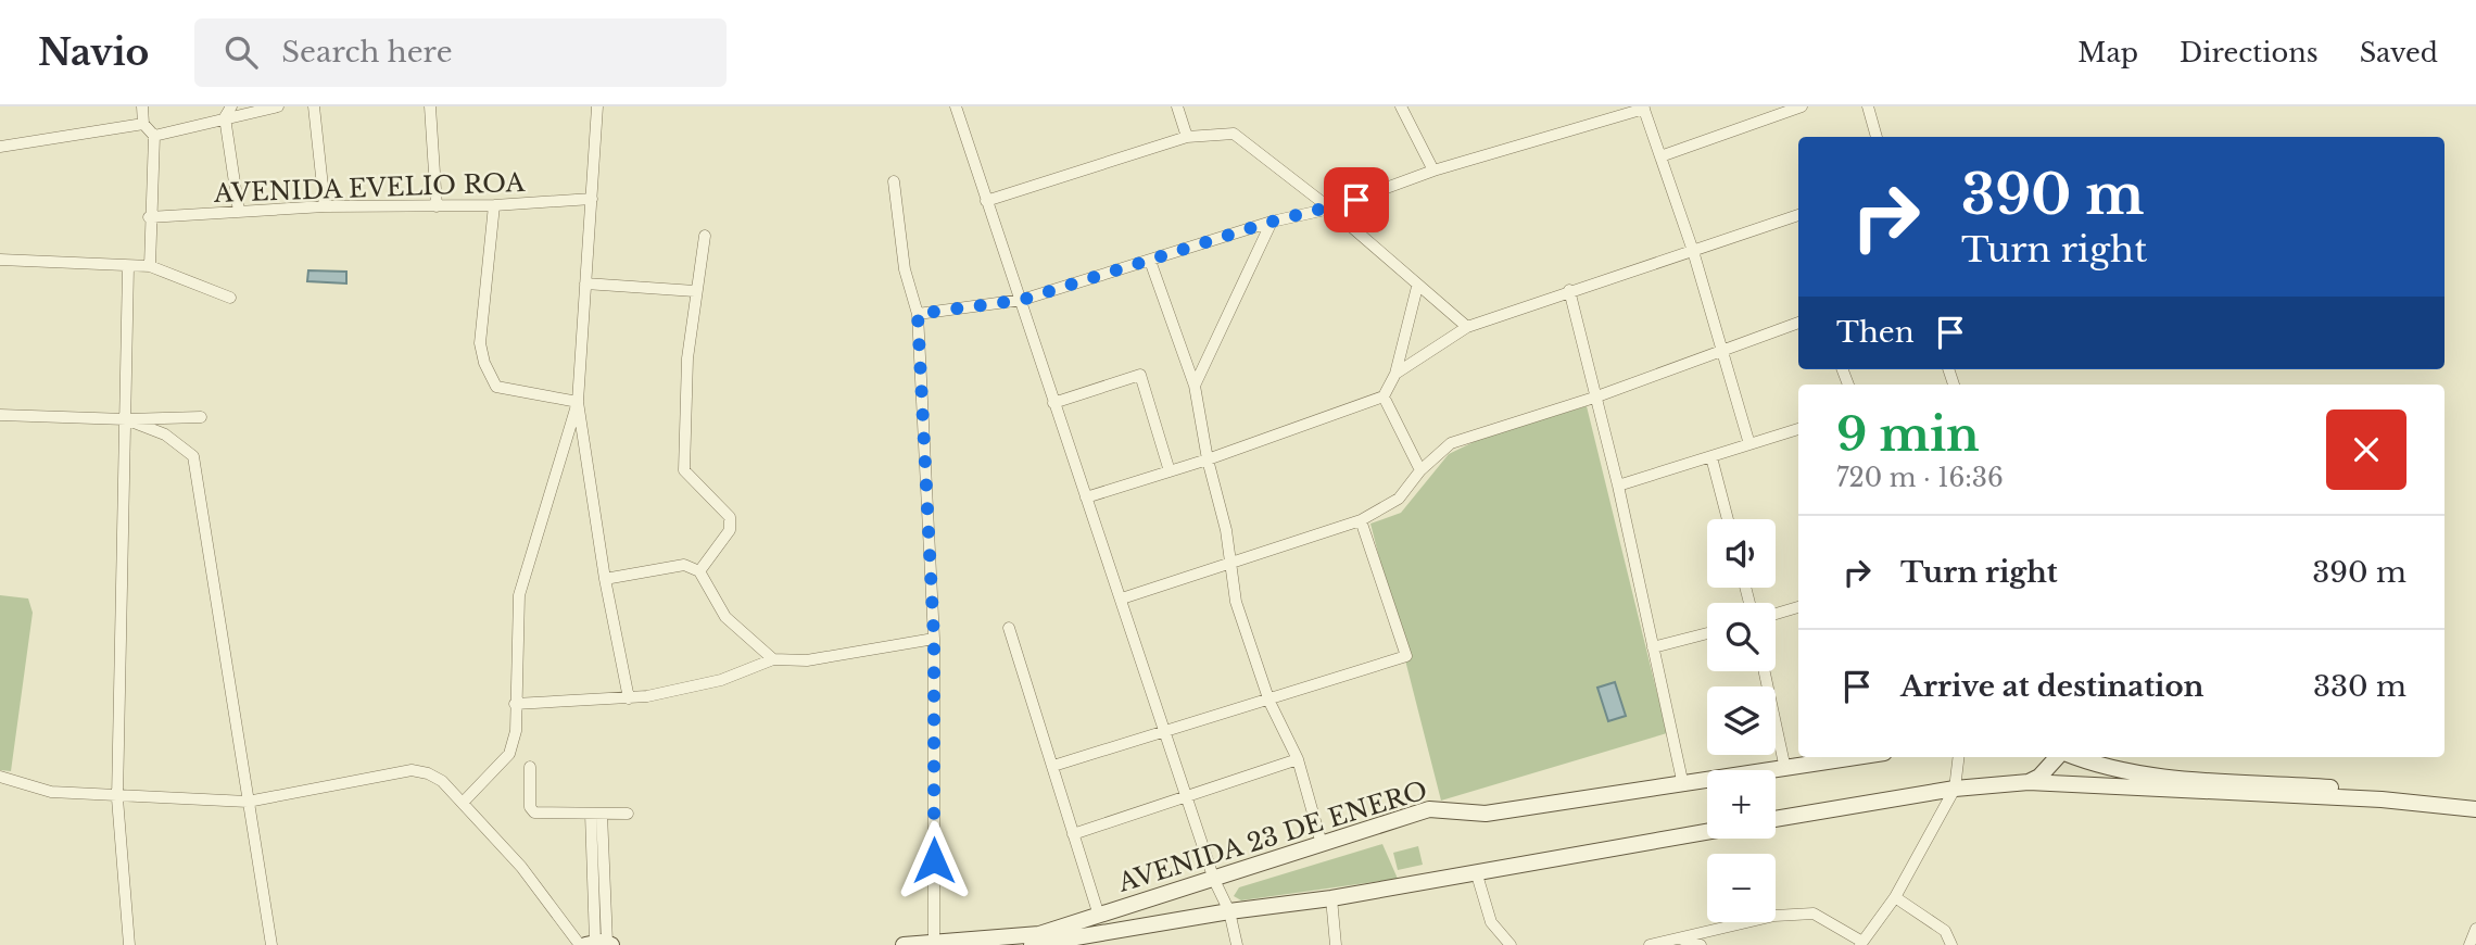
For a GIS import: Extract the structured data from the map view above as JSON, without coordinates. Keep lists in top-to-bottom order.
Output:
{
  "streets": {
    "main road": ["AVENIDA 23 DE ENERO"],
    "street": ["AVENIDA EVELIO ROA"]
  },
  "page": {
    "header": "Navio",
    "search": "Search here",
    "nav": ["Map", "Directions", "Saved"],
    "turn": ["390 m", "Turn right"],
    "then": "Then",
    "heading": ["9 min", "720 m · 16:36"],
    "list": [
      {
        "name": "Turn right",
        "value": "390 m"
      },
      {
        "name": "Arrive at destination",
        "value": "330 m"
      }
    ],
    "map_buttons": ["+", "−"]
  }
}
